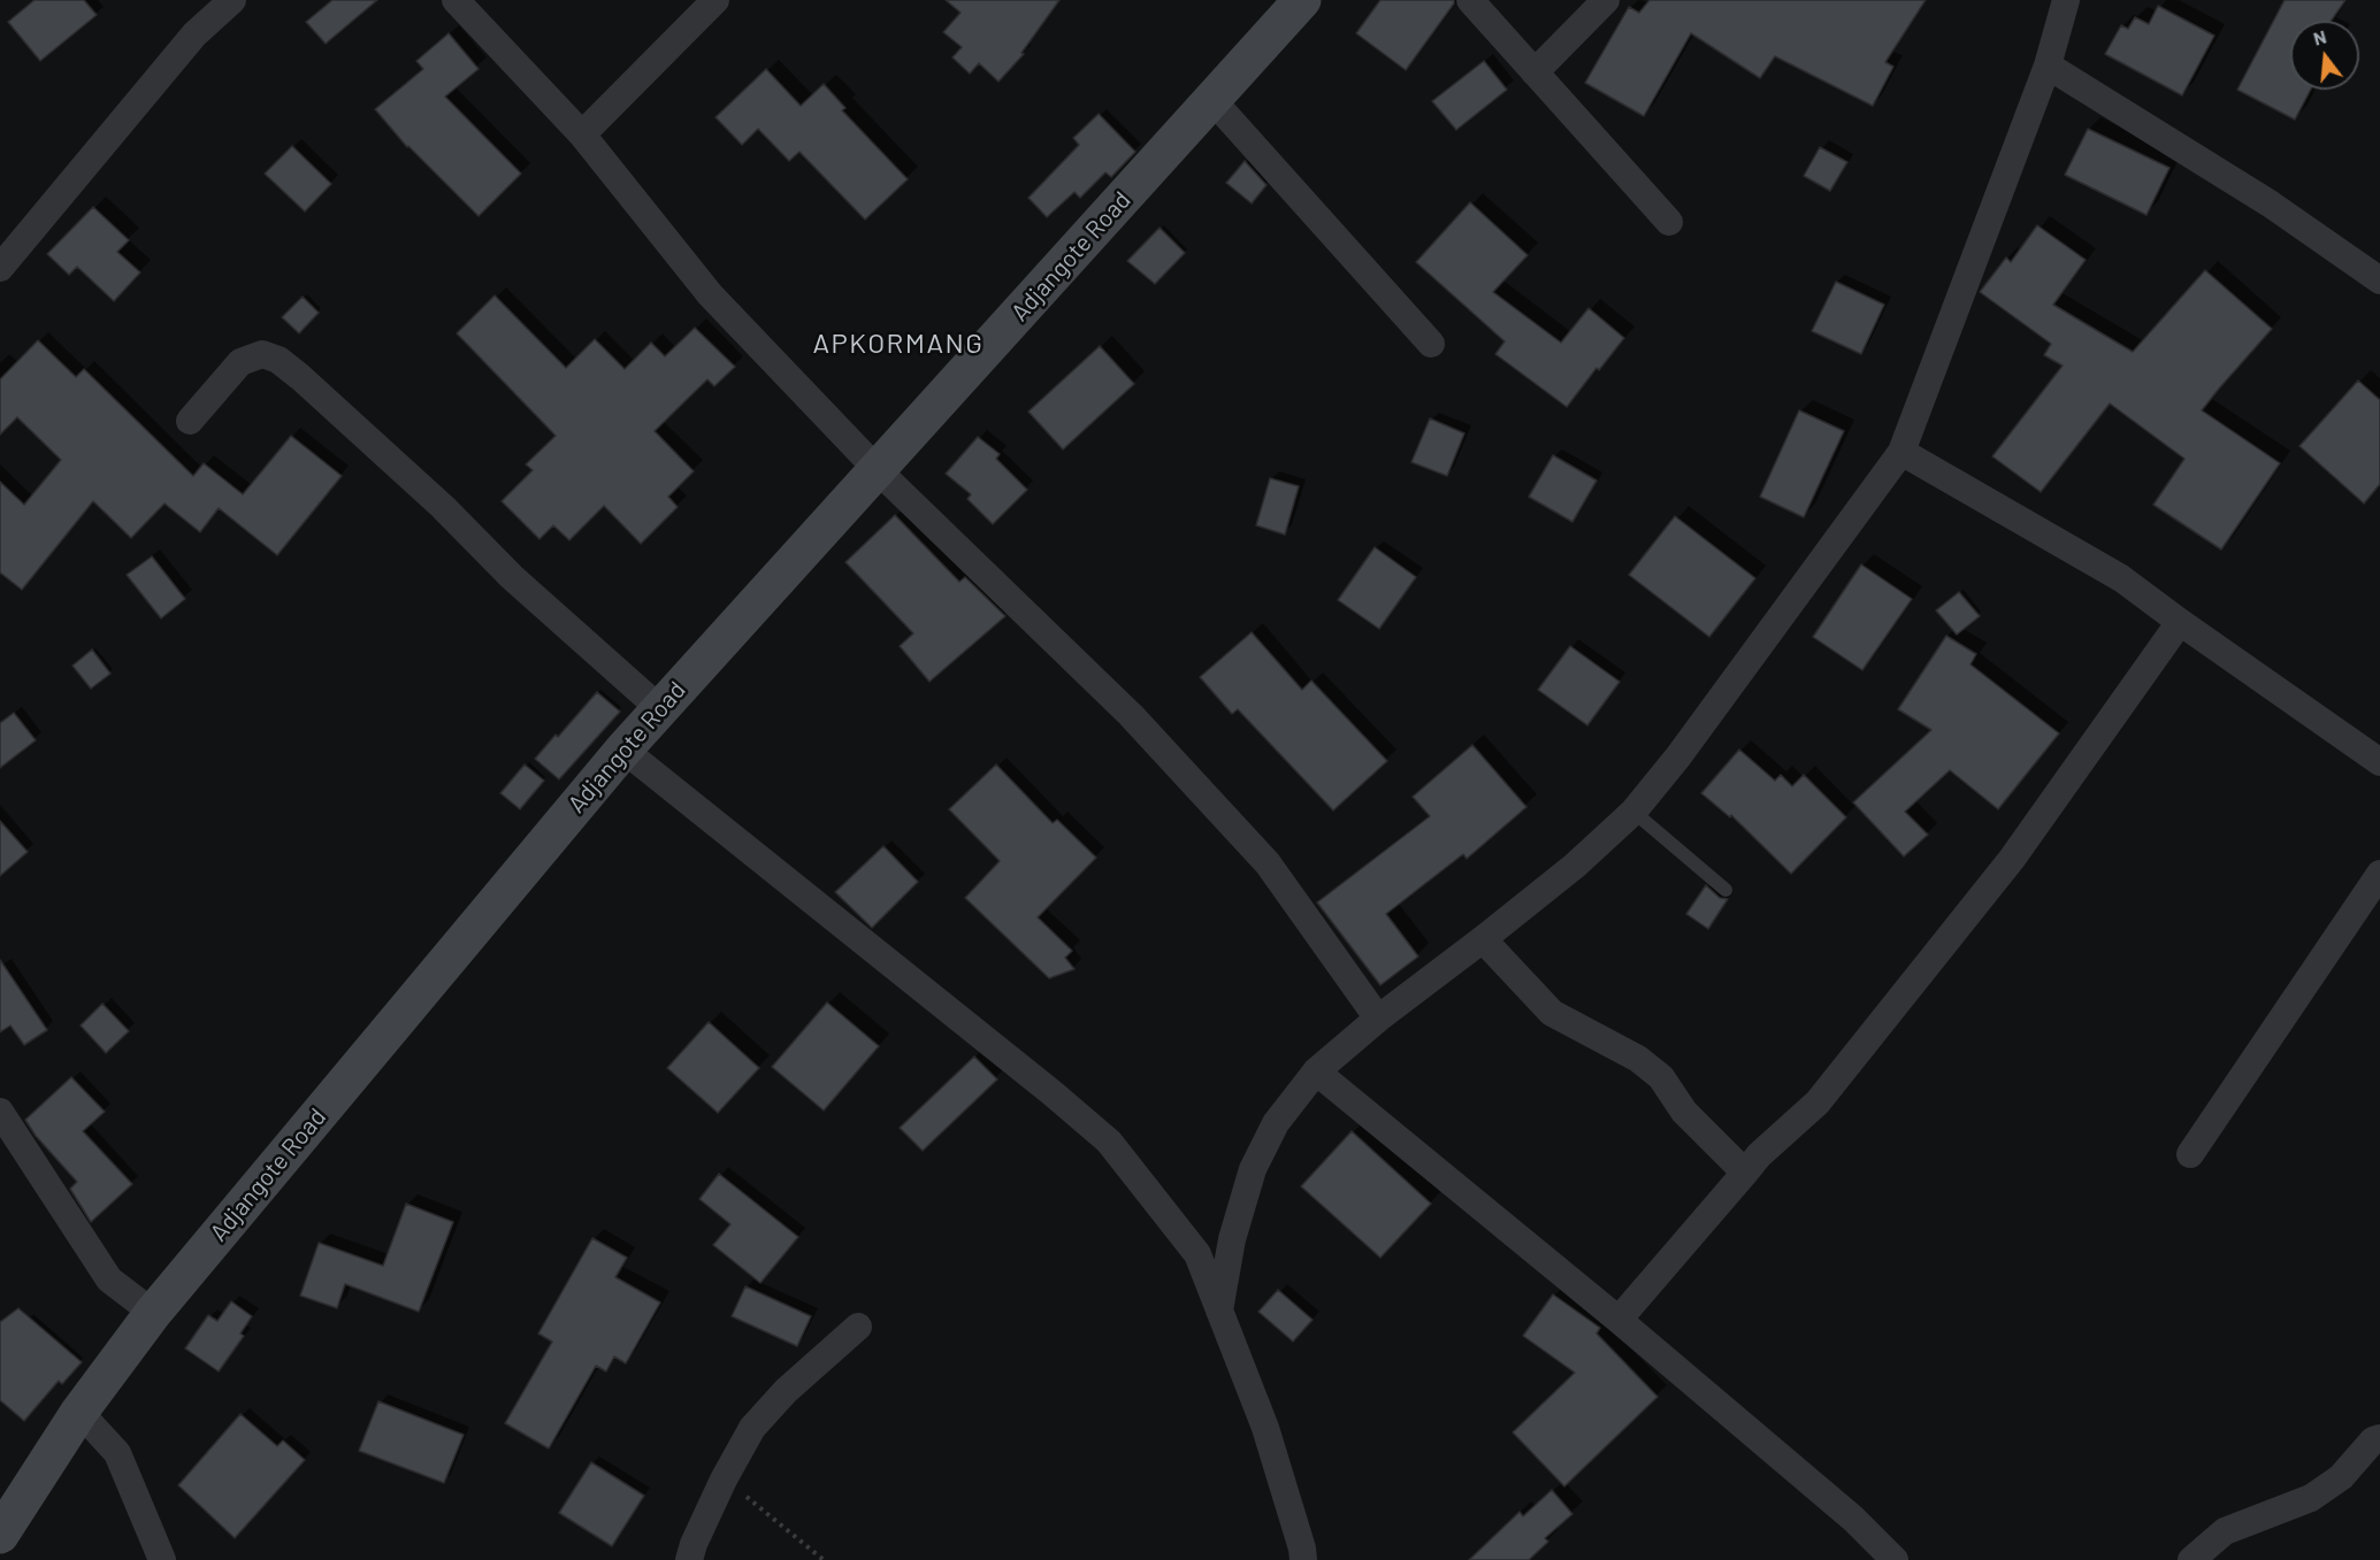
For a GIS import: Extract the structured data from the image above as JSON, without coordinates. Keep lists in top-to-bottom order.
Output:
{
  "streets": {
    "street": ["Adjangote Road"]
  },
  "districts": ["APKORMANG"],
  "north": "top"
}
